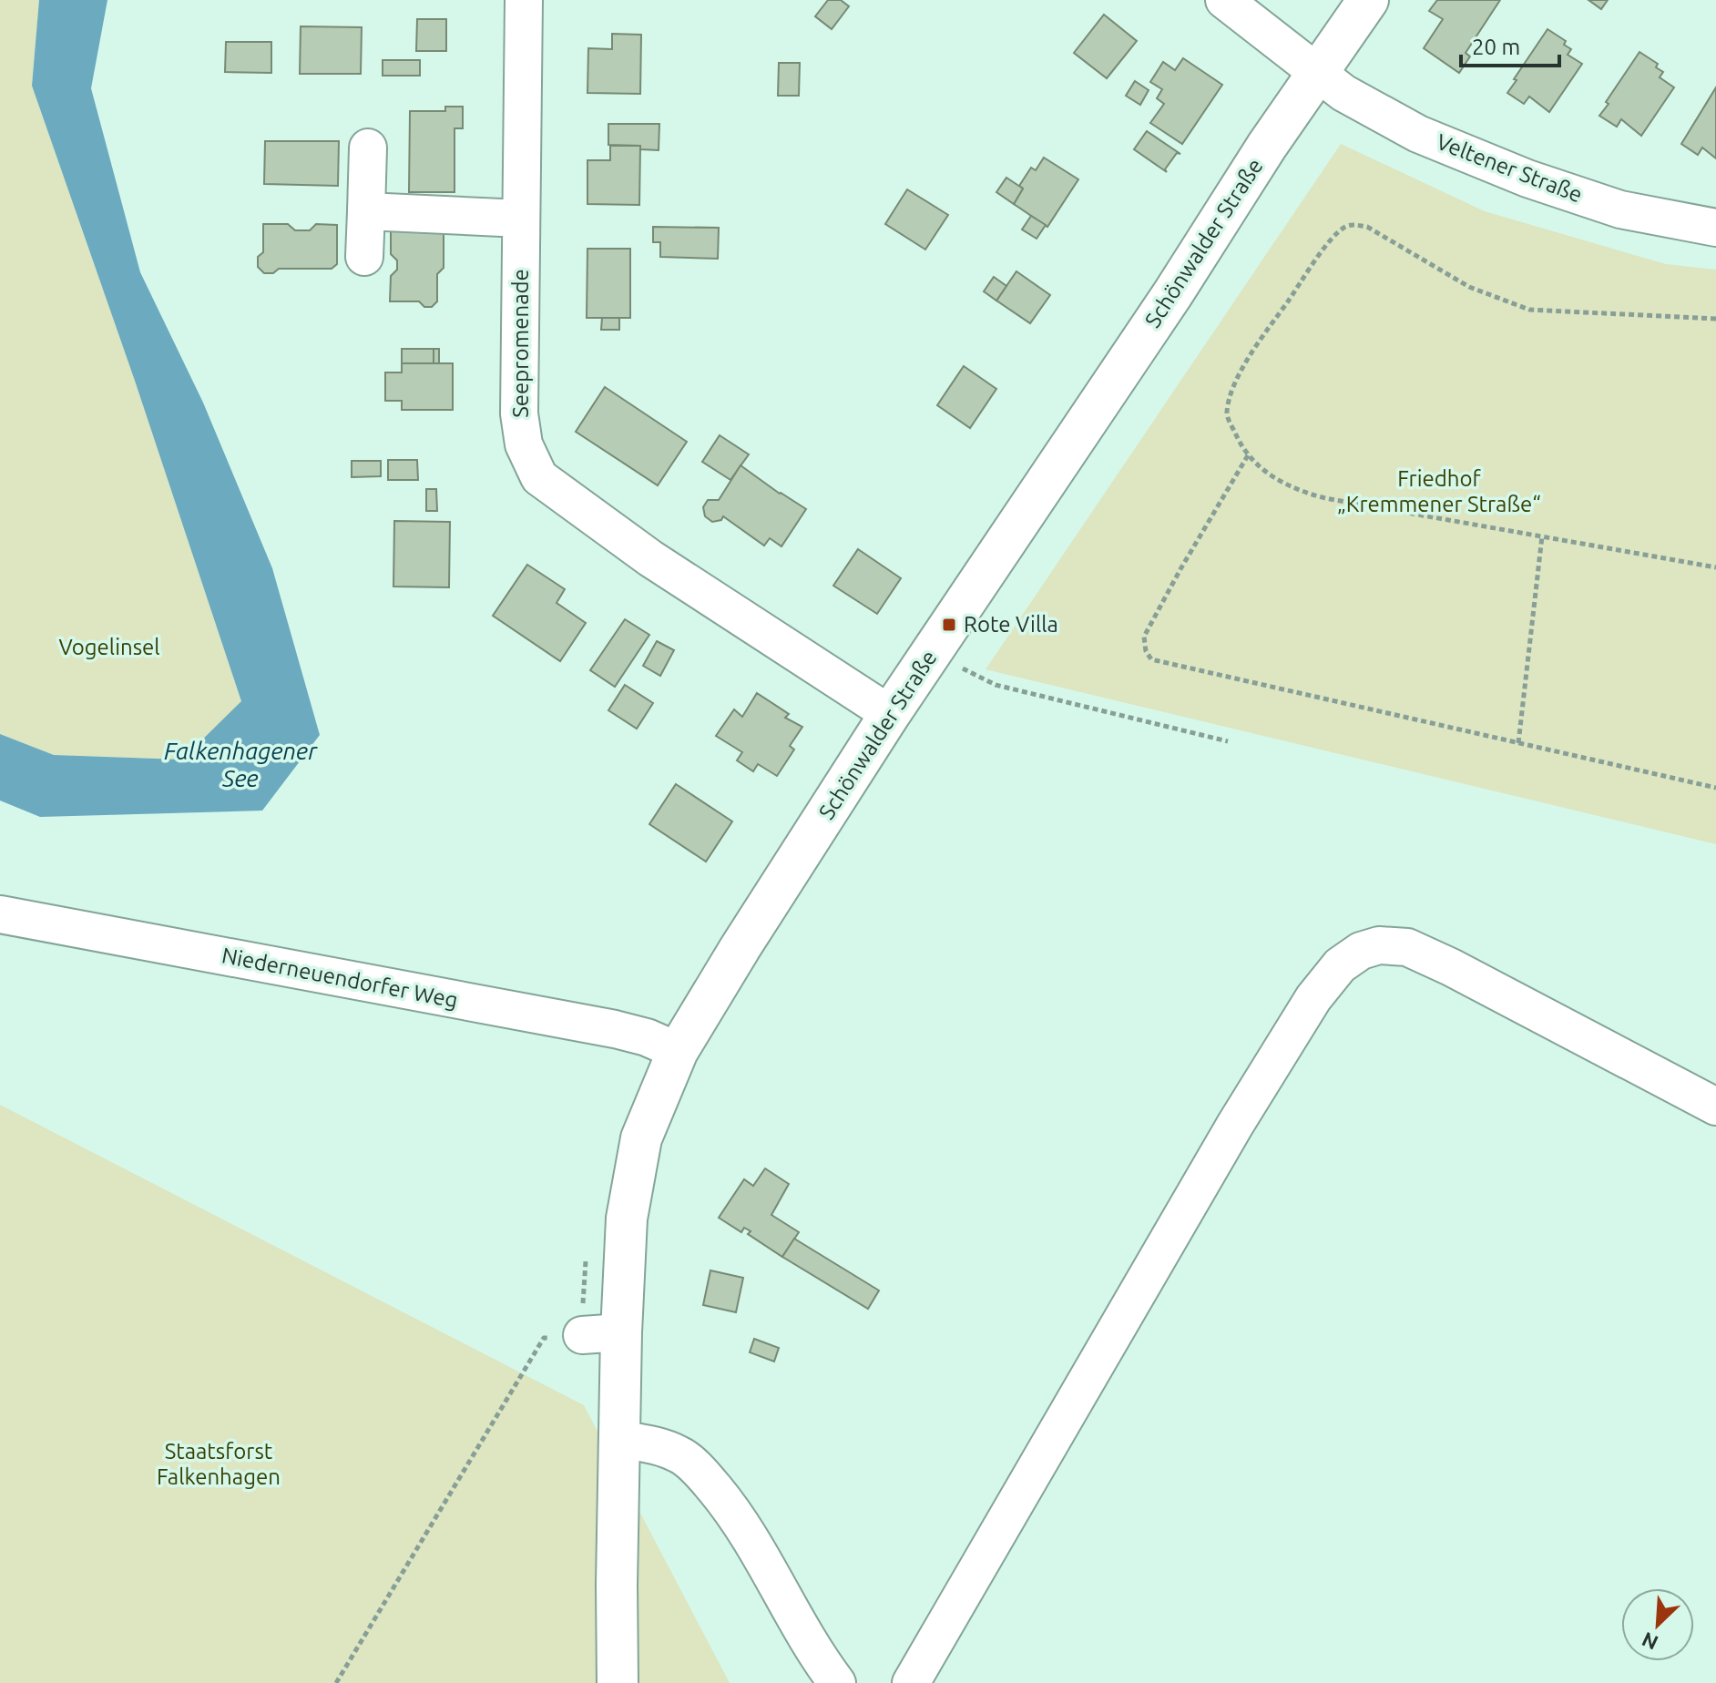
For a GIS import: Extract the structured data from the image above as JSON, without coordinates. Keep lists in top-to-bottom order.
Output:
{
  "streets": {
    "main road": ["Schönwalder Straße"],
    "street": ["Veltener Straße", "Seepromenade", "Niederneuendorfer Weg"]
  },
  "crossings": [
    ["Veltener Straße", "Schönwalder Straße"],
    ["Schönwalder Straße", "Seepromenade"],
    ["Schönwalder Straße", "Niederneuendorfer Weg"]
  ],
  "water": ["Falkenhagener See"],
  "parks": ["Friedhof „Kremmener Straße“", "Vogelinsel", "Staatsforst Falkenhagen"],
  "places": {
    "transit": ["Rote Villa"]
  },
  "scale_bar": "20 m",
  "north": "bottom left"
}
